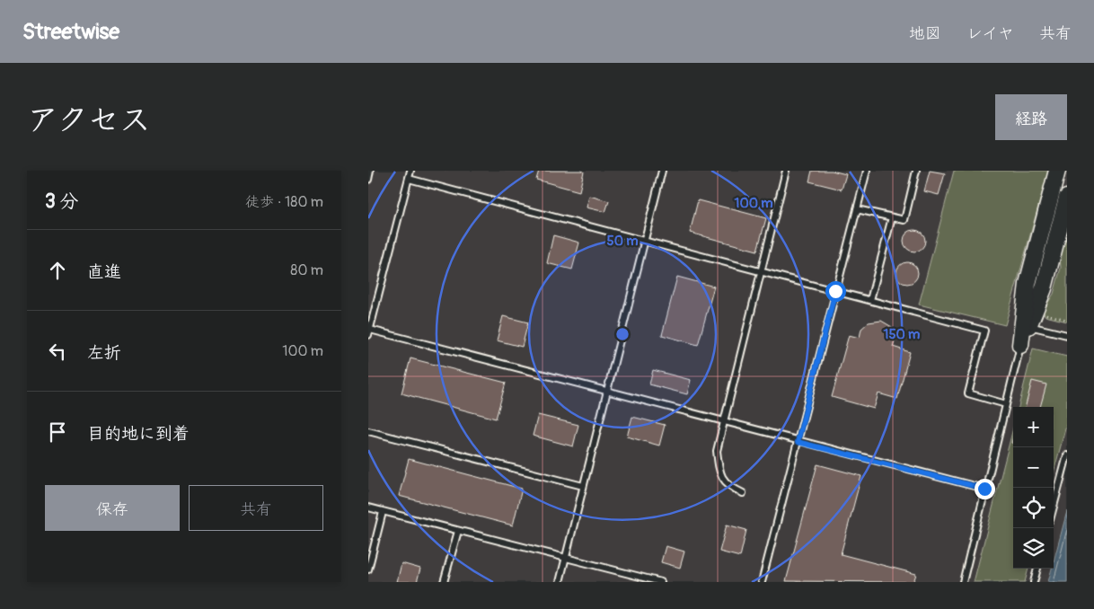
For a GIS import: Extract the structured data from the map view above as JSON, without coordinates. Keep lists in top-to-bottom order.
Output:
{
  "page": {
    "header": "Streetwise",
    "nav": ["地図", "レイヤ", "共有"],
    "title": "アクセス",
    "buttons": [
      "経路",
      ["保存", "共有"]
    ],
    "heading": ["3 分", "徒歩 · 180 m"],
    "list": [
      ["直進", "80 m"],
      ["左折", "100 m"],
      "目的地に到着"
    ],
    "map_buttons": ["+", "−"]
  },
  "rings": ["100 m", "50 m", "150 m"]
}
